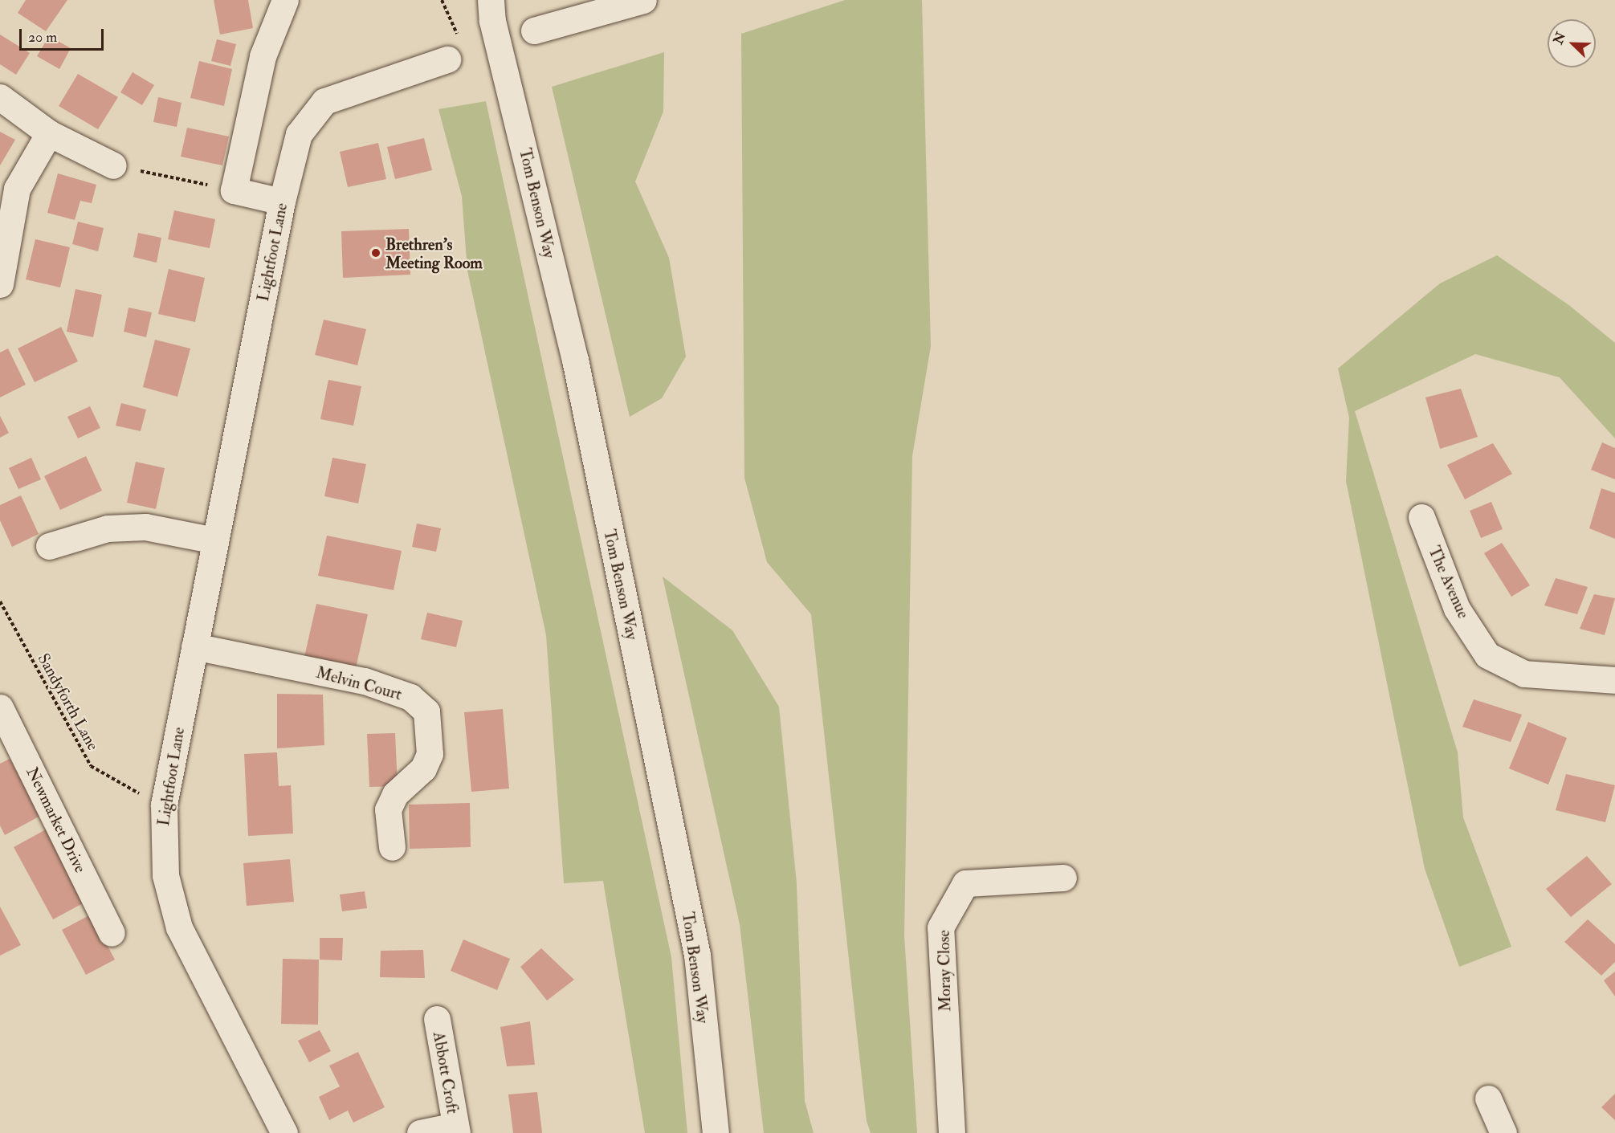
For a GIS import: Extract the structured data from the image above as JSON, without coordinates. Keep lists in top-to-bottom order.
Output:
{
  "streets": {
    "street": [
      "Tom Benson Way",
      "Lightfoot Lane",
      "The Avenue",
      "Melvin Court",
      "Newmarket Drive",
      "Moray Close",
      "Abbott Croft"
    ],
    "path": ["Sandyforth Lane"]
  },
  "crossings": [
    ["Lightfoot Lane", "Melvin Court"],
    ["Lightfoot Lane", "Sandyforth Lane"]
  ],
  "places": ["Brethren's Meeting Room"],
  "scale_bar": "20 m",
  "north": "top left"
}
